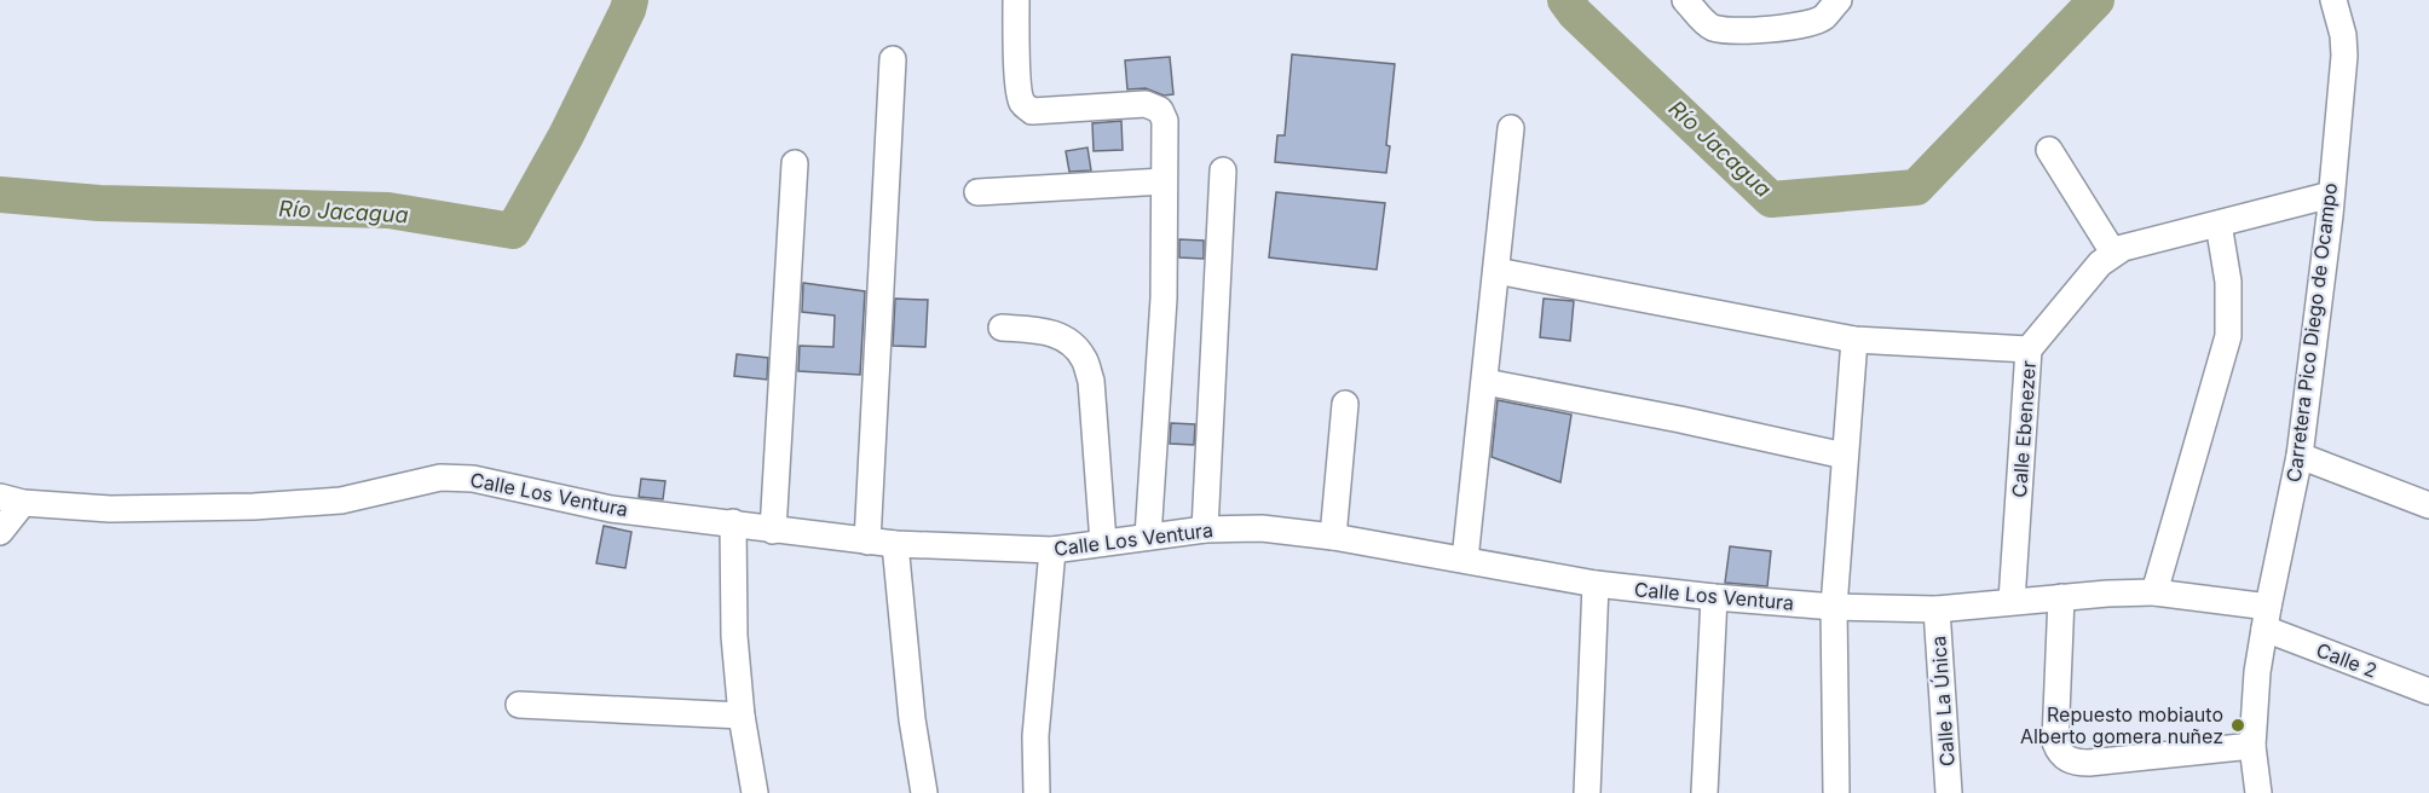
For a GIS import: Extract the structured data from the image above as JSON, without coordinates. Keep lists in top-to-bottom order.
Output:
{
  "streets": {
    "street": [
      "Carretera Pico Diego de Ocampo",
      "Calle Ebenezer",
      "Calle Los Ventura",
      "Calle 2",
      "Calle La Única"
    ]
  },
  "crossings": [
    ["Carretera Pico Diego de Ocampo", "Calle Ebenezer"],
    ["Carretera Pico Diego de Ocampo", "Calle Los Ventura"],
    ["Carretera Pico Diego de Ocampo", "Calle 2"],
    ["Calle Ebenezer", "Calle Los Ventura"],
    ["Calle Los Ventura", "Calle 2"],
    ["Calle Los Ventura", "Calle La Única"]
  ],
  "water": ["Río Jacagua"],
  "places": ["Repuesto mobiauto Alberto gomera nuñez"]
}
